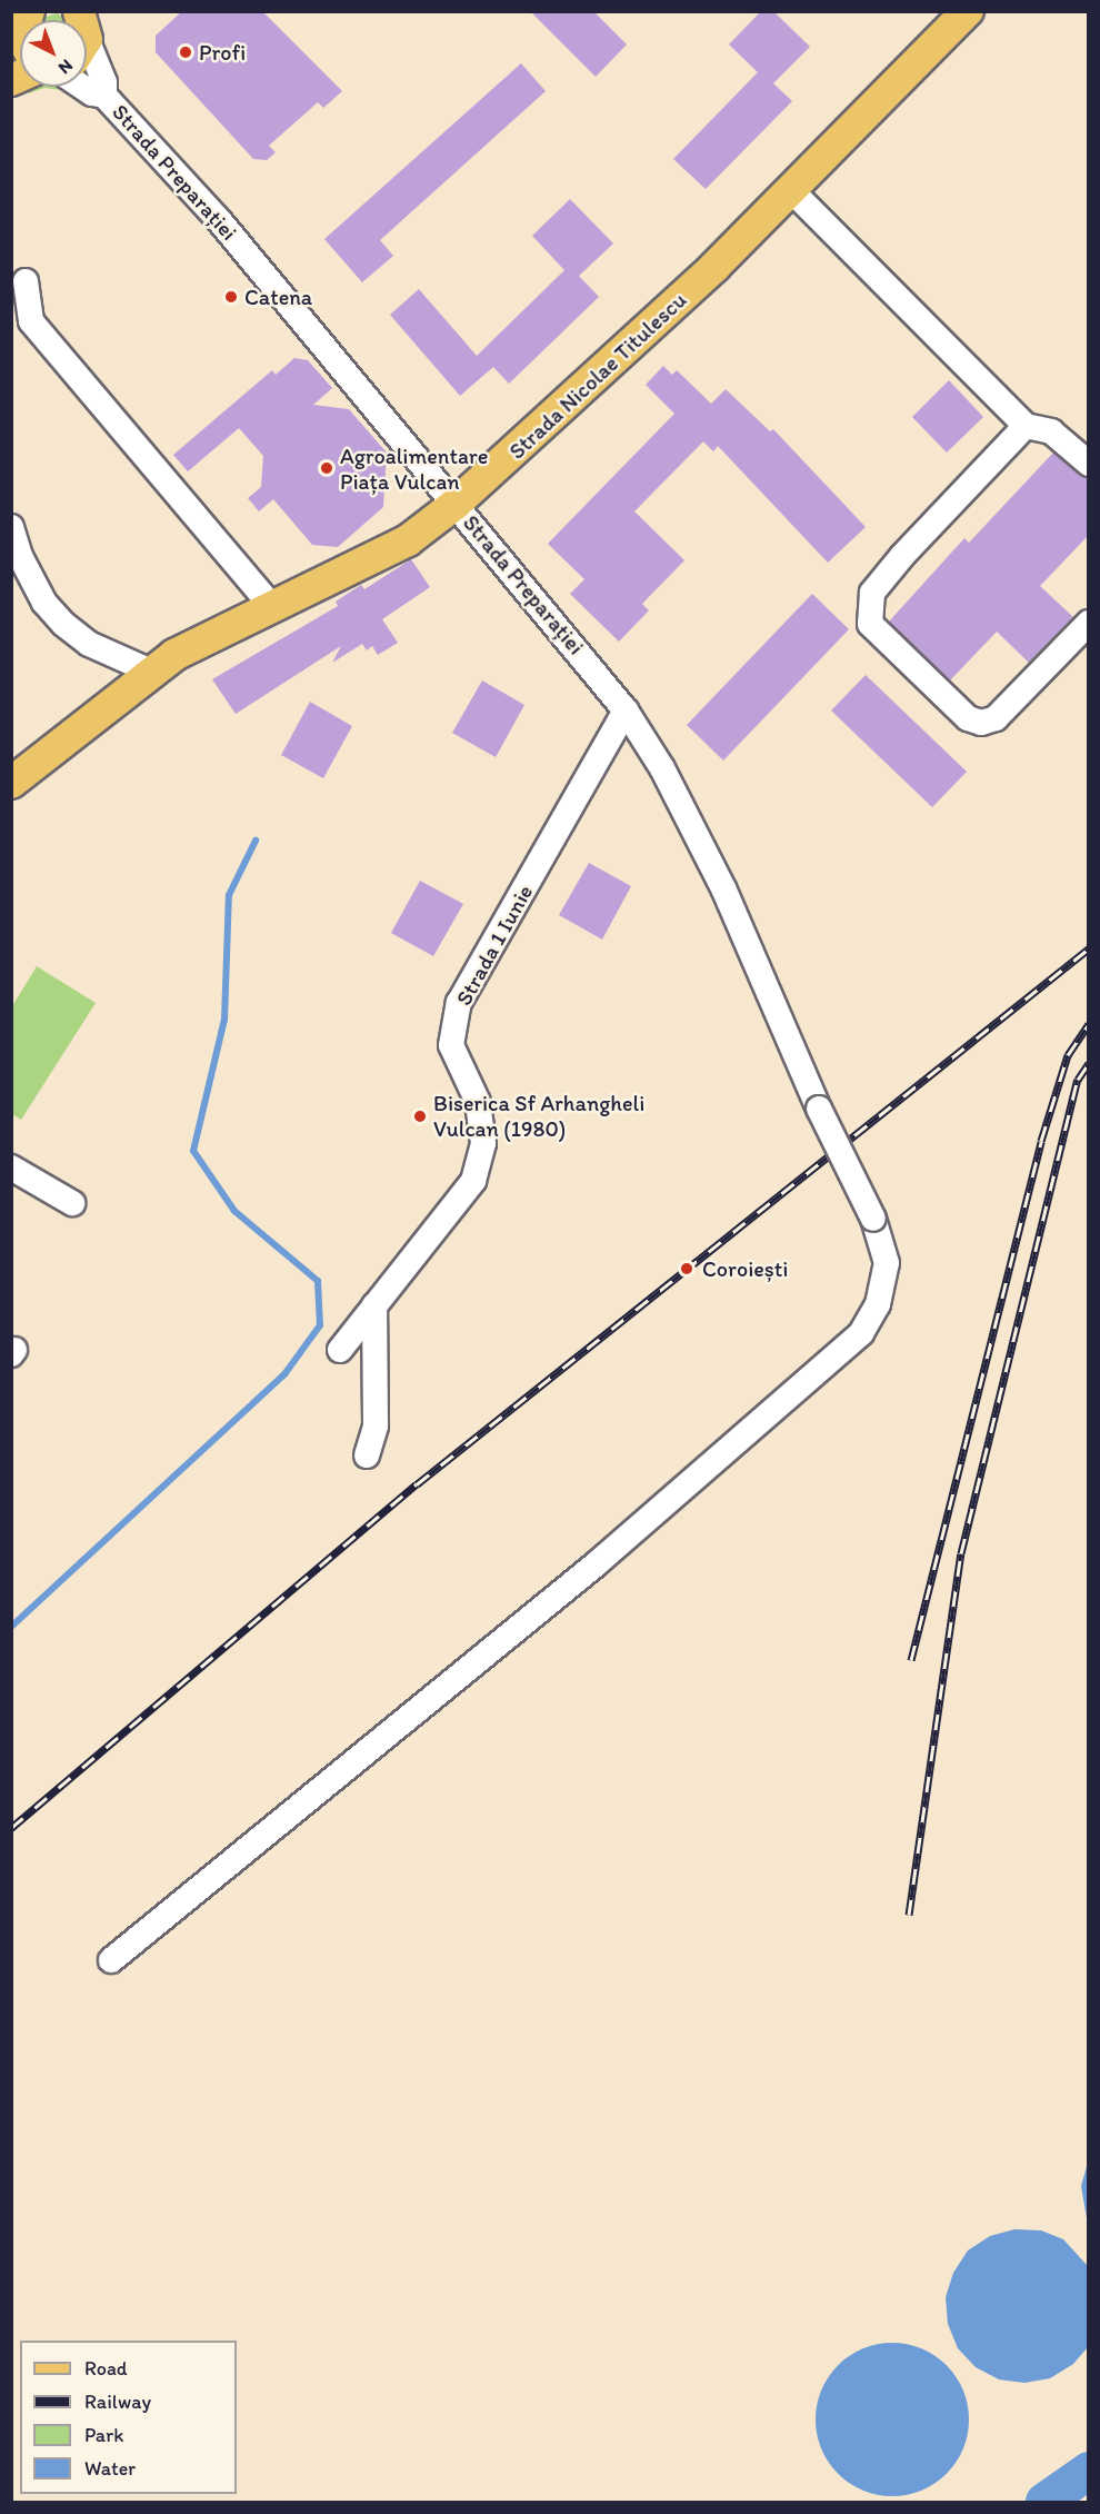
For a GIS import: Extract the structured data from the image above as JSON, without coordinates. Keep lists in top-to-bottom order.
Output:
{
  "streets": {
    "main road": ["Strada Nicolae Titulescu"],
    "street": ["Strada Preparației", "Strada 1 Iunie"]
  },
  "crossings": [
    ["Strada Preparației", "Strada Nicolae Titulescu"],
    ["Strada Preparației", "Strada 1 Iunie"]
  ],
  "places": [
    "Profi",
    "Catena",
    "Agroalimentare Piața Vulcan",
    "Biserica Sf Arhangheli Vulcan (1980)",
    "Coroiești"
  ],
  "legend": [
    "Road",
    "Railway",
    "Park",
    "Water"
  ],
  "north": "bottom right"
}
